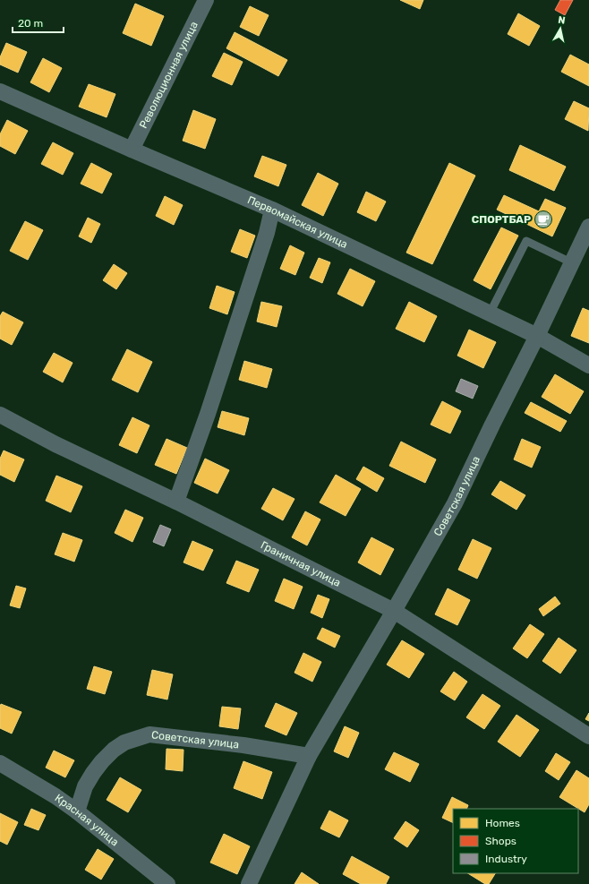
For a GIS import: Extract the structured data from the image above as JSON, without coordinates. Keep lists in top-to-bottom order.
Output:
{
  "streets": {
    "street": [
      "Революционная улица",
      "Первомайская улица",
      "Советская улица",
      "Граничная улица",
      "Красная улица"
    ]
  },
  "crossings": [
    ["Революционная улица", "Первомайская улица"],
    ["Первомайская улица", "Советская улица"],
    ["Советская улица", "Граничная улица"],
    ["Советская улица", "Красная улица"]
  ],
  "places": {
    "cafe": ["СПОРТБАР"]
  },
  "legend": ["Homes", "Shops", "Industry"],
  "scale_bar": "20 m",
  "north": "top"
}
